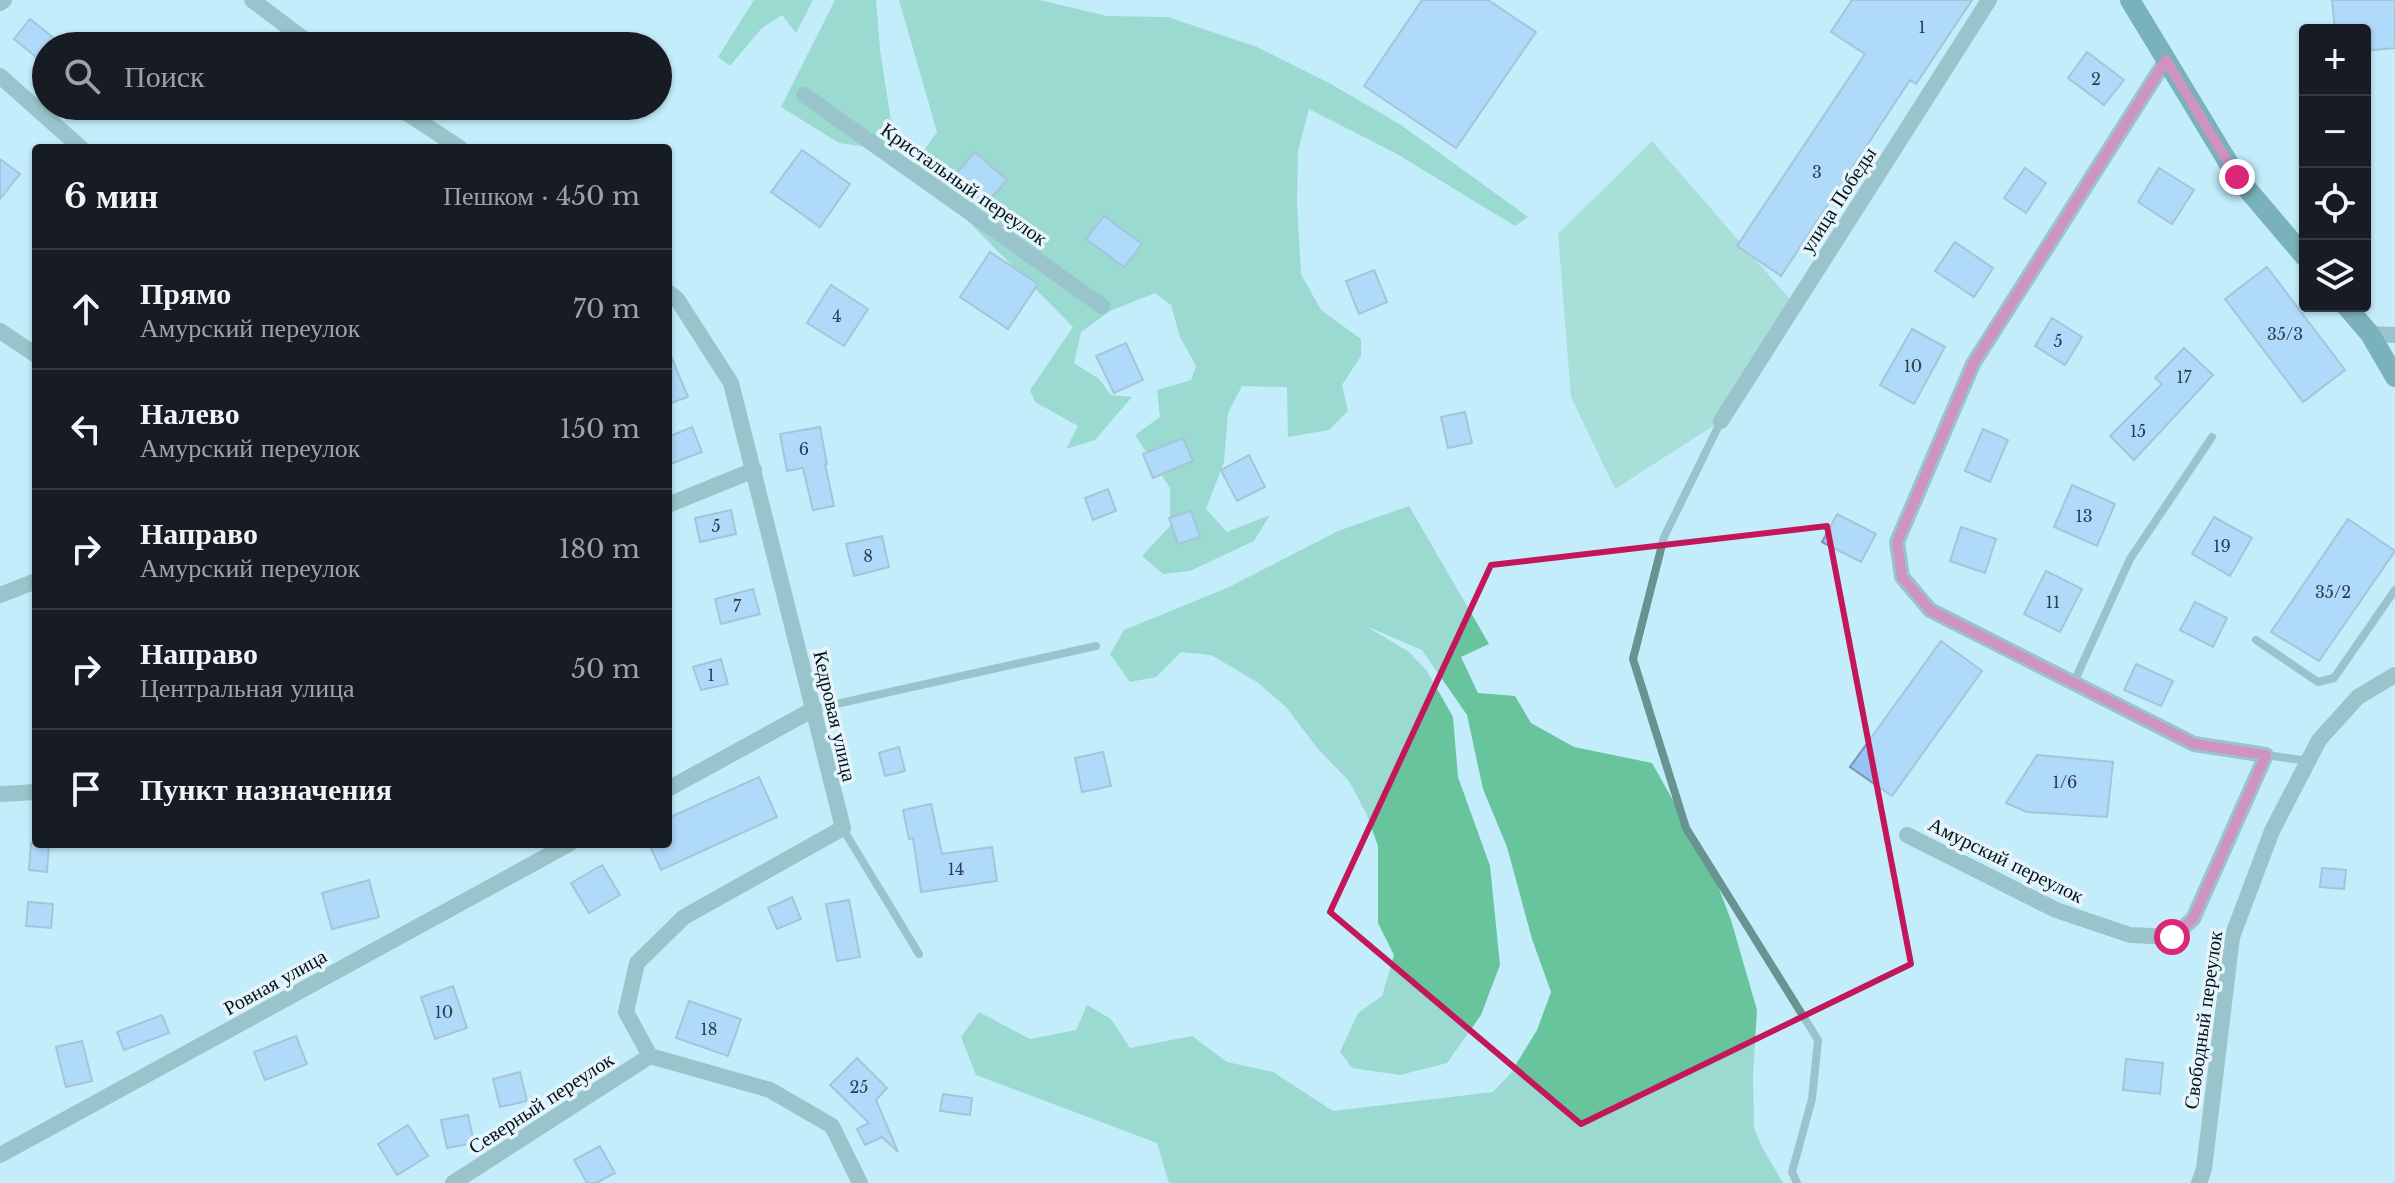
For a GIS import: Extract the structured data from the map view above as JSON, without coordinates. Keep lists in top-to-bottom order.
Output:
{
  "streets": {
    "street": [
      "Кристальный переулок",
      "улица Победы",
      "Кедровая улица",
      "Амурский переулок",
      "Ровная улица",
      "Свободный переулок",
      "Северный переулок"
    ]
  },
  "house_numbers": [
    "1",
    "2",
    "3",
    "4",
    "35/3",
    "5",
    "10",
    "17",
    "15",
    "6",
    "13",
    "5",
    "19",
    "8",
    "35/2",
    "11",
    "7",
    "1",
    "1/6",
    "14",
    "10",
    "18",
    "25"
  ],
  "page": {
    "map_buttons": ["+", "−"],
    "search": "Поиск",
    "heading": ["6 мин", "Пешком · 450 m"],
    "list": [
      ["Прямо", "Амурский переулок", "70 m"],
      ["Налево", "Амурский переулок", "150 m"],
      ["Направо", "Амурский переулок", "180 m"],
      ["Направо", "Центральная улица", "50 m"],
      "Пункт назначения"
    ]
  }
}
